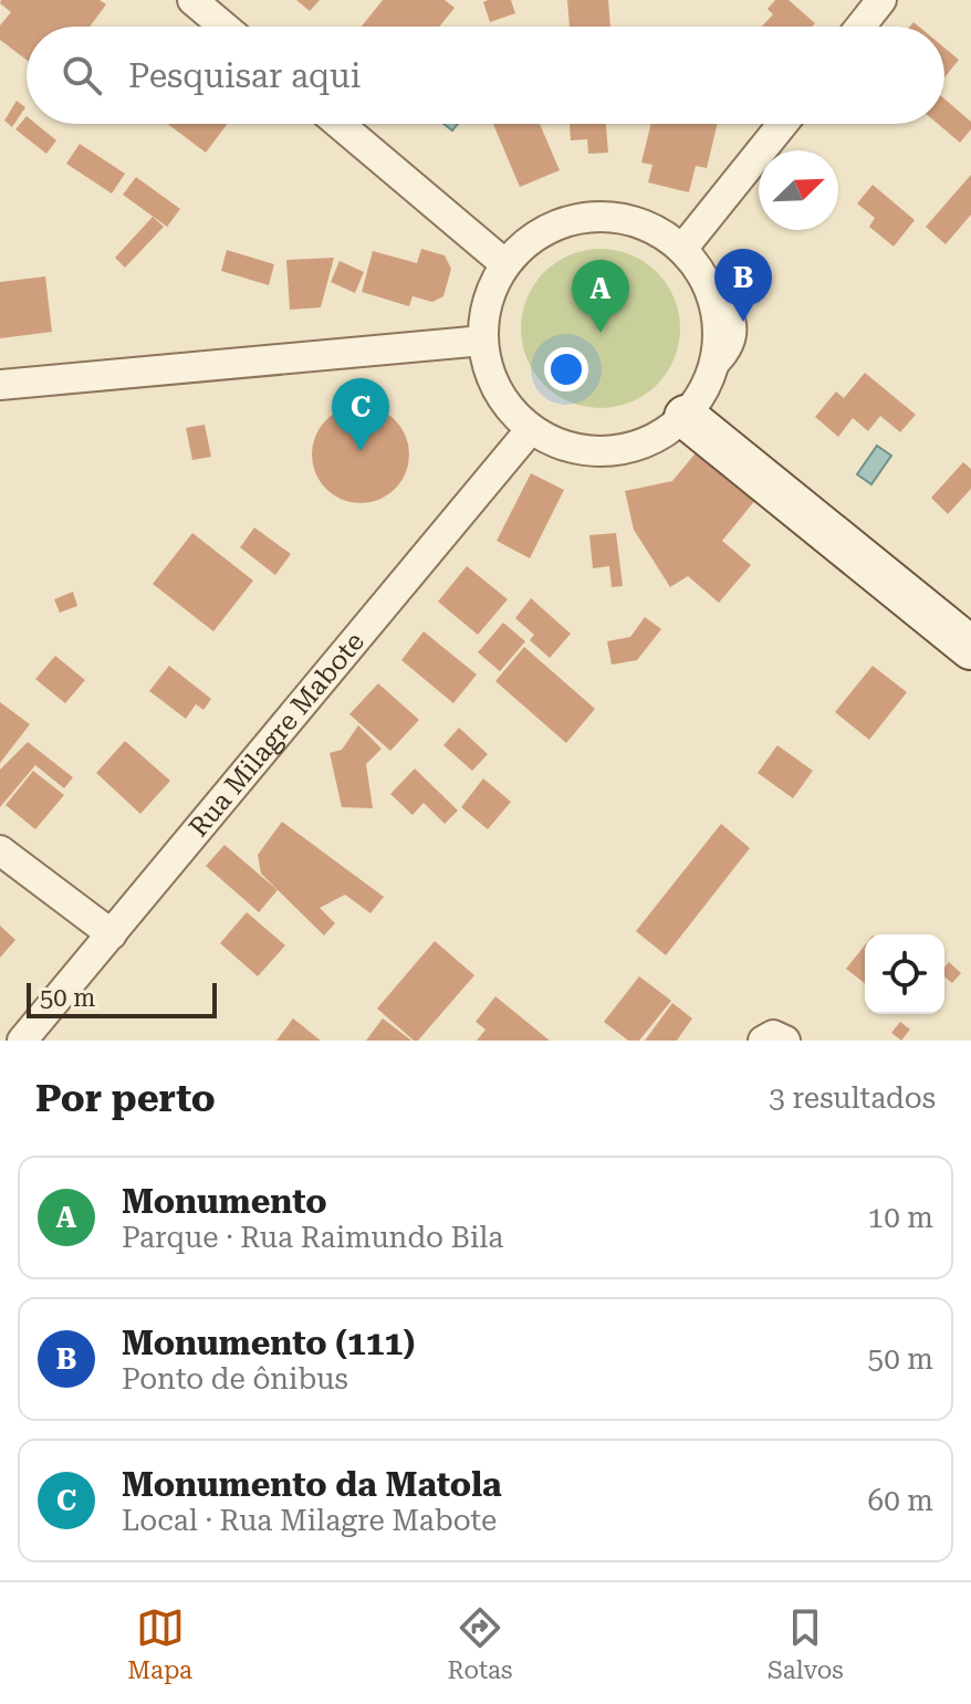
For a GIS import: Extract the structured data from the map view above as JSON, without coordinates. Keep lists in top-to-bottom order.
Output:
{
  "streets": {
    "street": ["Rua Milagre Mabote"]
  },
  "scale_bar": "50 m",
  "north": "top right",
  "page": {
    "search": "Pesquisar aqui",
    "pins": ["B", "A", "C"],
    "scale": "50 m",
    "heading": ["Por perto", "3 resultados"],
    "list": [
      {
        "mark": "A",
        "name": "Monumento",
        "note": "Parque · Rua Raimundo Bila",
        "value": "10 m"
      },
      {
        "mark": "B",
        "name": "Monumento (111)",
        "note": "Ponto de ônibus",
        "value": "50 m"
      },
      {
        "mark": "C",
        "name": "Monumento da Matola",
        "note": "Local · Rua Milagre Mabote",
        "value": "60 m"
      }
    ],
    "nav": ["Mapa", "Rotas", "Salvos"]
  }
}
